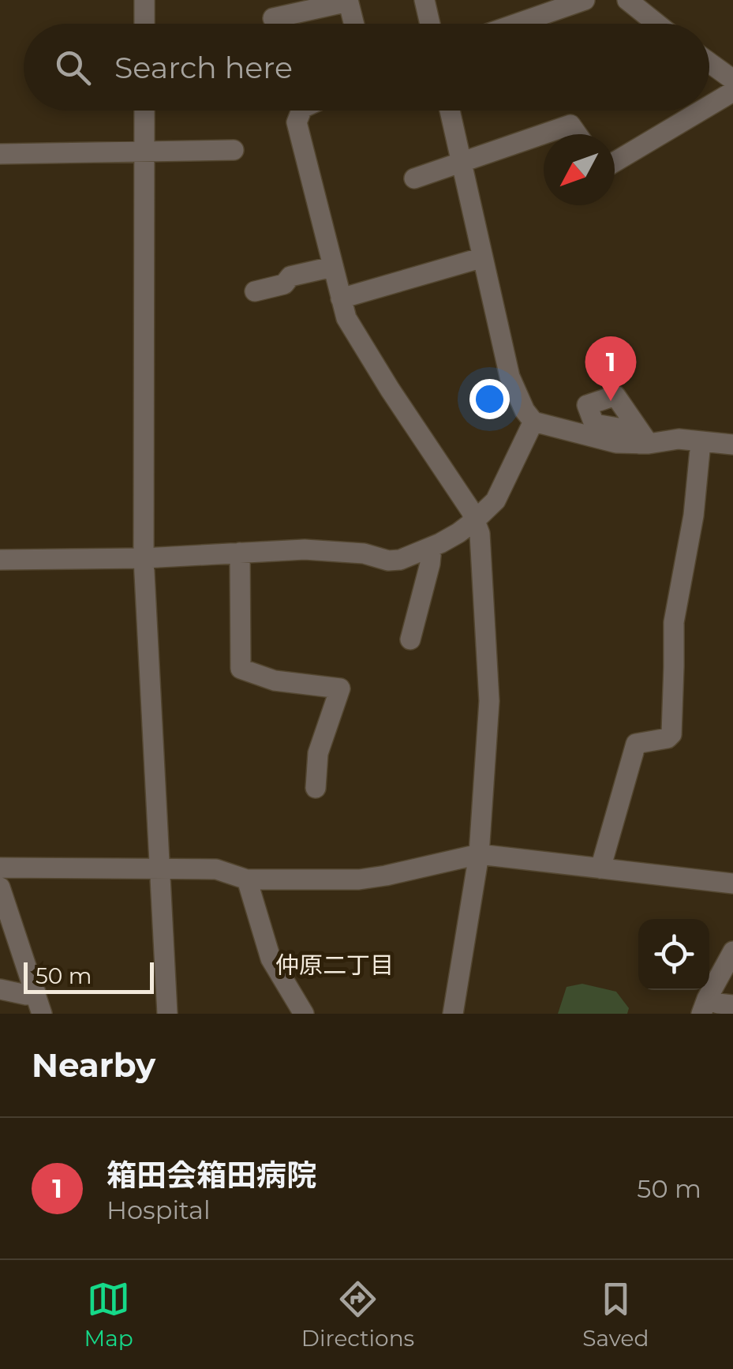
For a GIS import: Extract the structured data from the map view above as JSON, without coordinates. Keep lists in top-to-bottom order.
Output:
{
  "districts": ["仲原二丁目"],
  "scale_bar": "50 m",
  "north": "bottom left",
  "page": {
    "search": "Search here",
    "pins": "1",
    "scale": "50 m",
    "heading": "Nearby",
    "list": [
      {
        "mark": "1",
        "name": "箱田会箱田病院",
        "note": "Hospital",
        "value": "50 m"
      }
    ],
    "nav": ["Map", "Directions", "Saved"]
  }
}
